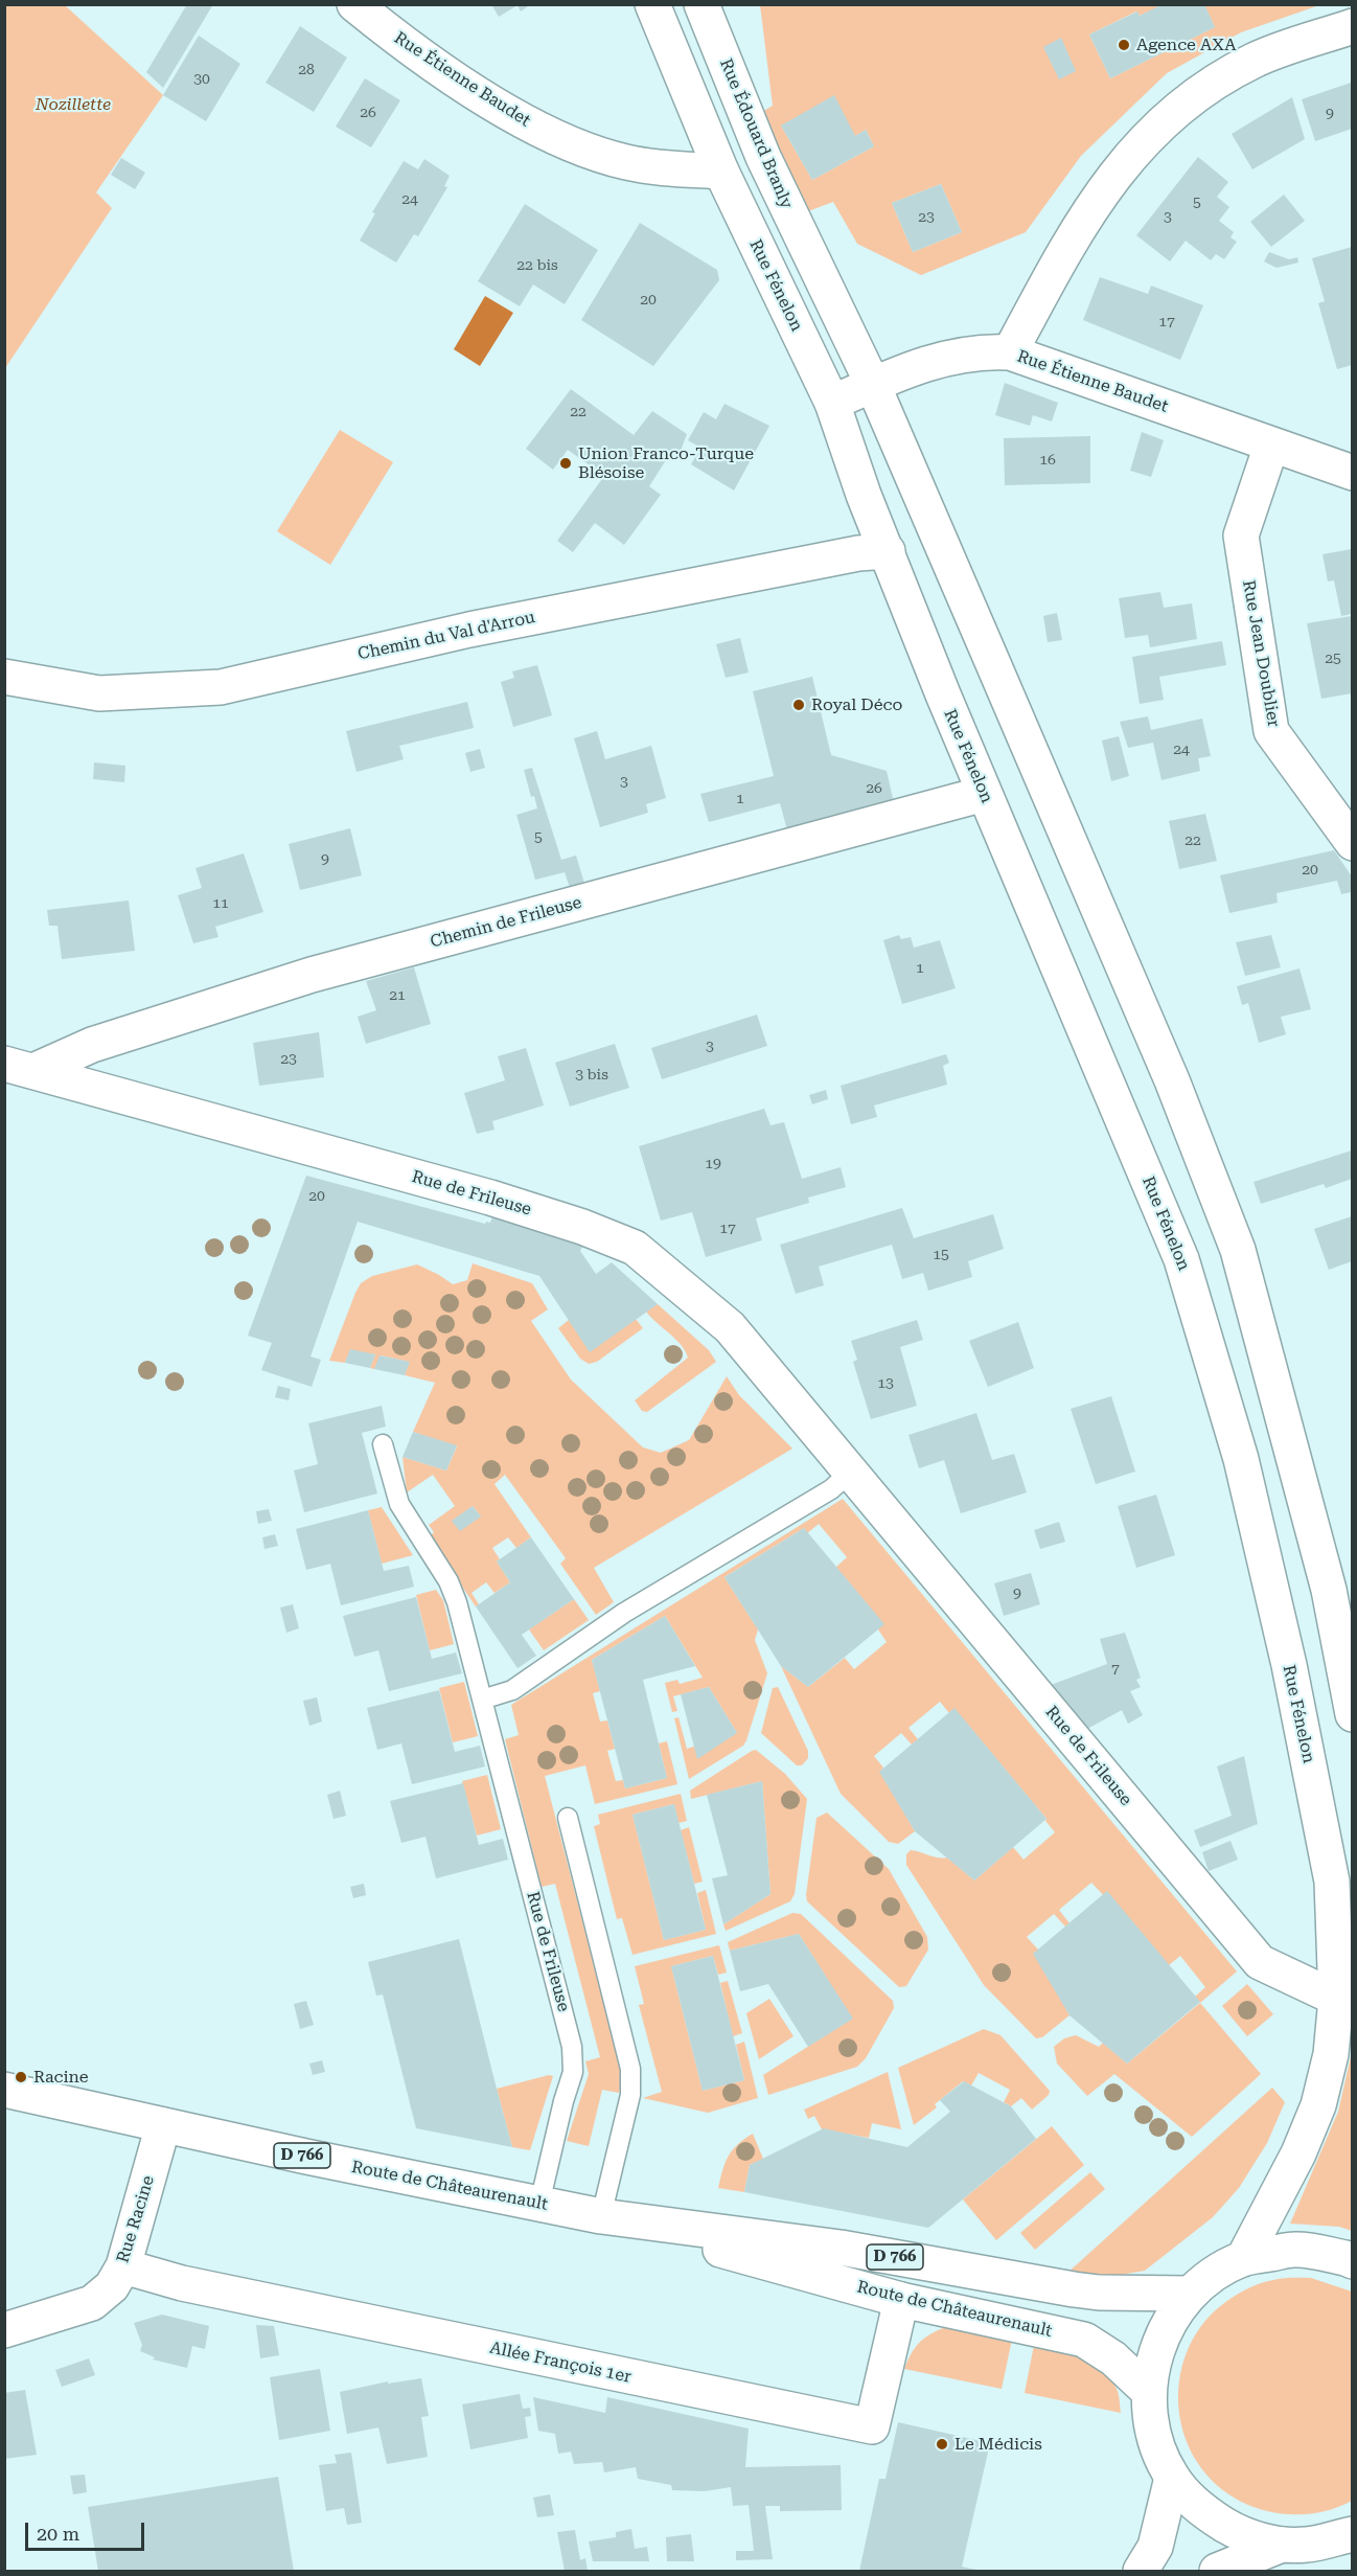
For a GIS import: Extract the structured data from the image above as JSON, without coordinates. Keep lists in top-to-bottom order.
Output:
{
  "streets": {
    "street": [
      "Rue Étienne Baudet",
      "Rue Édouard Branly",
      "Rue Fénelon",
      "Chemin du Val d'Arrou",
      "Rue Jean Doublier",
      "Chemin de Frileuse",
      "Rue de Frileuse",
      "D 766",
      "Route de Châteaurenault",
      "Rue Racine",
      "Allée François 1er"
    ]
  },
  "crossings": [
    ["Rue Étienne Baudet", "Rue Édouard Branly"],
    ["Rue Étienne Baudet", "Rue Fénelon"],
    ["Rue Étienne Baudet", "Rue Jean Doublier"],
    ["Rue Fénelon", "Chemin du Val d'Arrou"],
    ["Rue Fénelon", "Chemin de Frileuse"],
    ["Rue Fénelon", "Rue de Frileuse"],
    ["Chemin de Frileuse", "Rue de Frileuse"],
    ["Rue de Frileuse", "Route de Châteaurenault"],
    ["Route de Châteaurenault", "Rue Racine"],
    ["Route de Châteaurenault", "Allée François 1er"],
    ["Rue Racine", "Allée François 1er"]
  ],
  "parks": ["Nozillette"],
  "places": [
    "Agence AXA",
    "Union Franco-Turque Blésoise",
    "Royal Déco",
    "Racine",
    "Le Médicis"
  ],
  "house_numbers": [
    "28",
    "30",
    "26",
    "9",
    "24",
    "5",
    "23",
    "3",
    "22 bis",
    "20",
    "17",
    "22",
    "16",
    "25",
    "24",
    "3",
    "26",
    "1",
    "5",
    "22",
    "9",
    "20",
    "11",
    "1",
    "21",
    "3",
    "23",
    "3 bis",
    "19",
    "20",
    "17",
    "15",
    "13",
    "9",
    "7"
  ],
  "scale_bar": "20 m"
}
